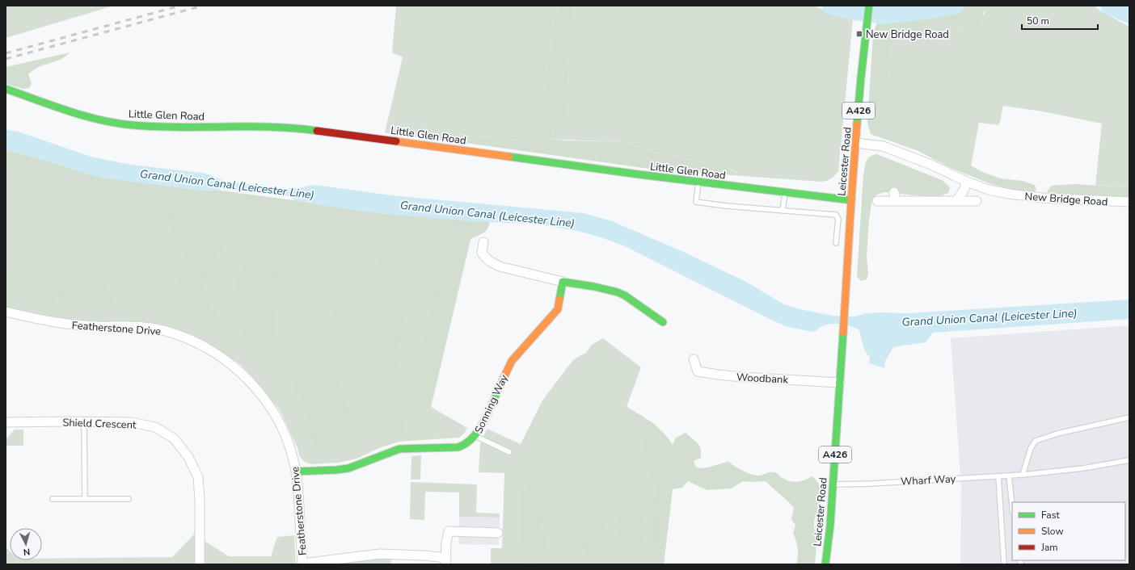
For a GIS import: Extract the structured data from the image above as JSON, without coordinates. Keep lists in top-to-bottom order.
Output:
{
  "streets": {
    "main road": [
      "A426",
      "Little Glen Road",
      "Leicester Road",
      "Sonning Way"
    ],
    "street": [
      "New Bridge Road",
      "Featherstone Drive",
      "Woodbank",
      "Shield Crescent"
    ],
    "lane": ["Wharf Way"]
  },
  "crossings": [
    ["Little Glen Road", "Leicester Road"],
    ["Leicester Road", "New Bridge Road"],
    ["Leicester Road", "Woodbank"],
    ["Leicester Road", "Wharf Way"],
    ["Featherstone Drive", "Sonning Way"]
  ],
  "water": ["Grand Union Canal (Leicester Line)"],
  "places": {
    "transit": ["New Bridge Road"]
  },
  "legend": ["Fast", "Slow", "Jam"],
  "scale_bar": "50 m",
  "north": "bottom"
}
